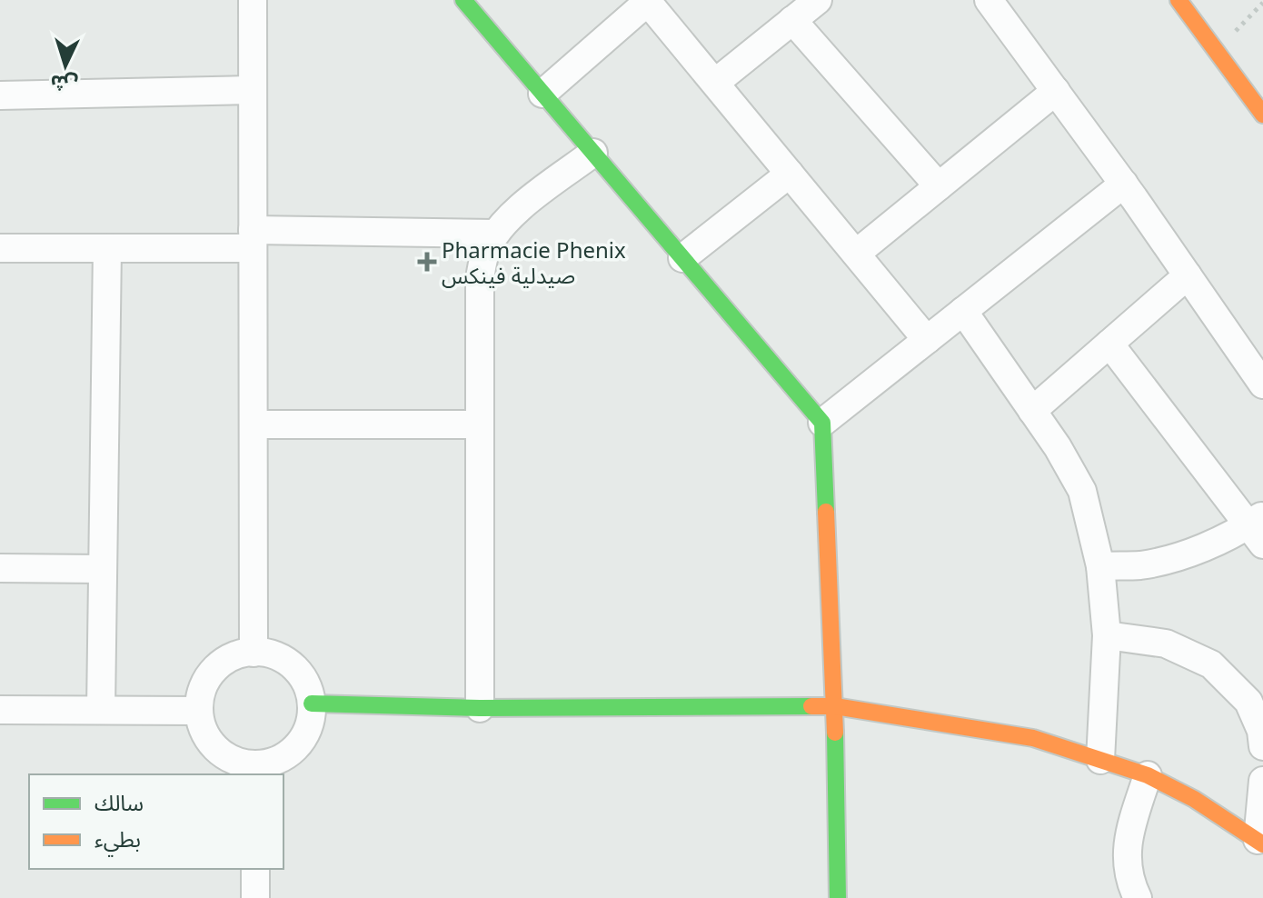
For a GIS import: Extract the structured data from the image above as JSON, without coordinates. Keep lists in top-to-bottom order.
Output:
{
  "places": {
    "health": ["Pharmacie Phenix صيدلية فينكس"]
  },
  "legend": ["سالك", "بطيء"],
  "north": "bottom"
}
